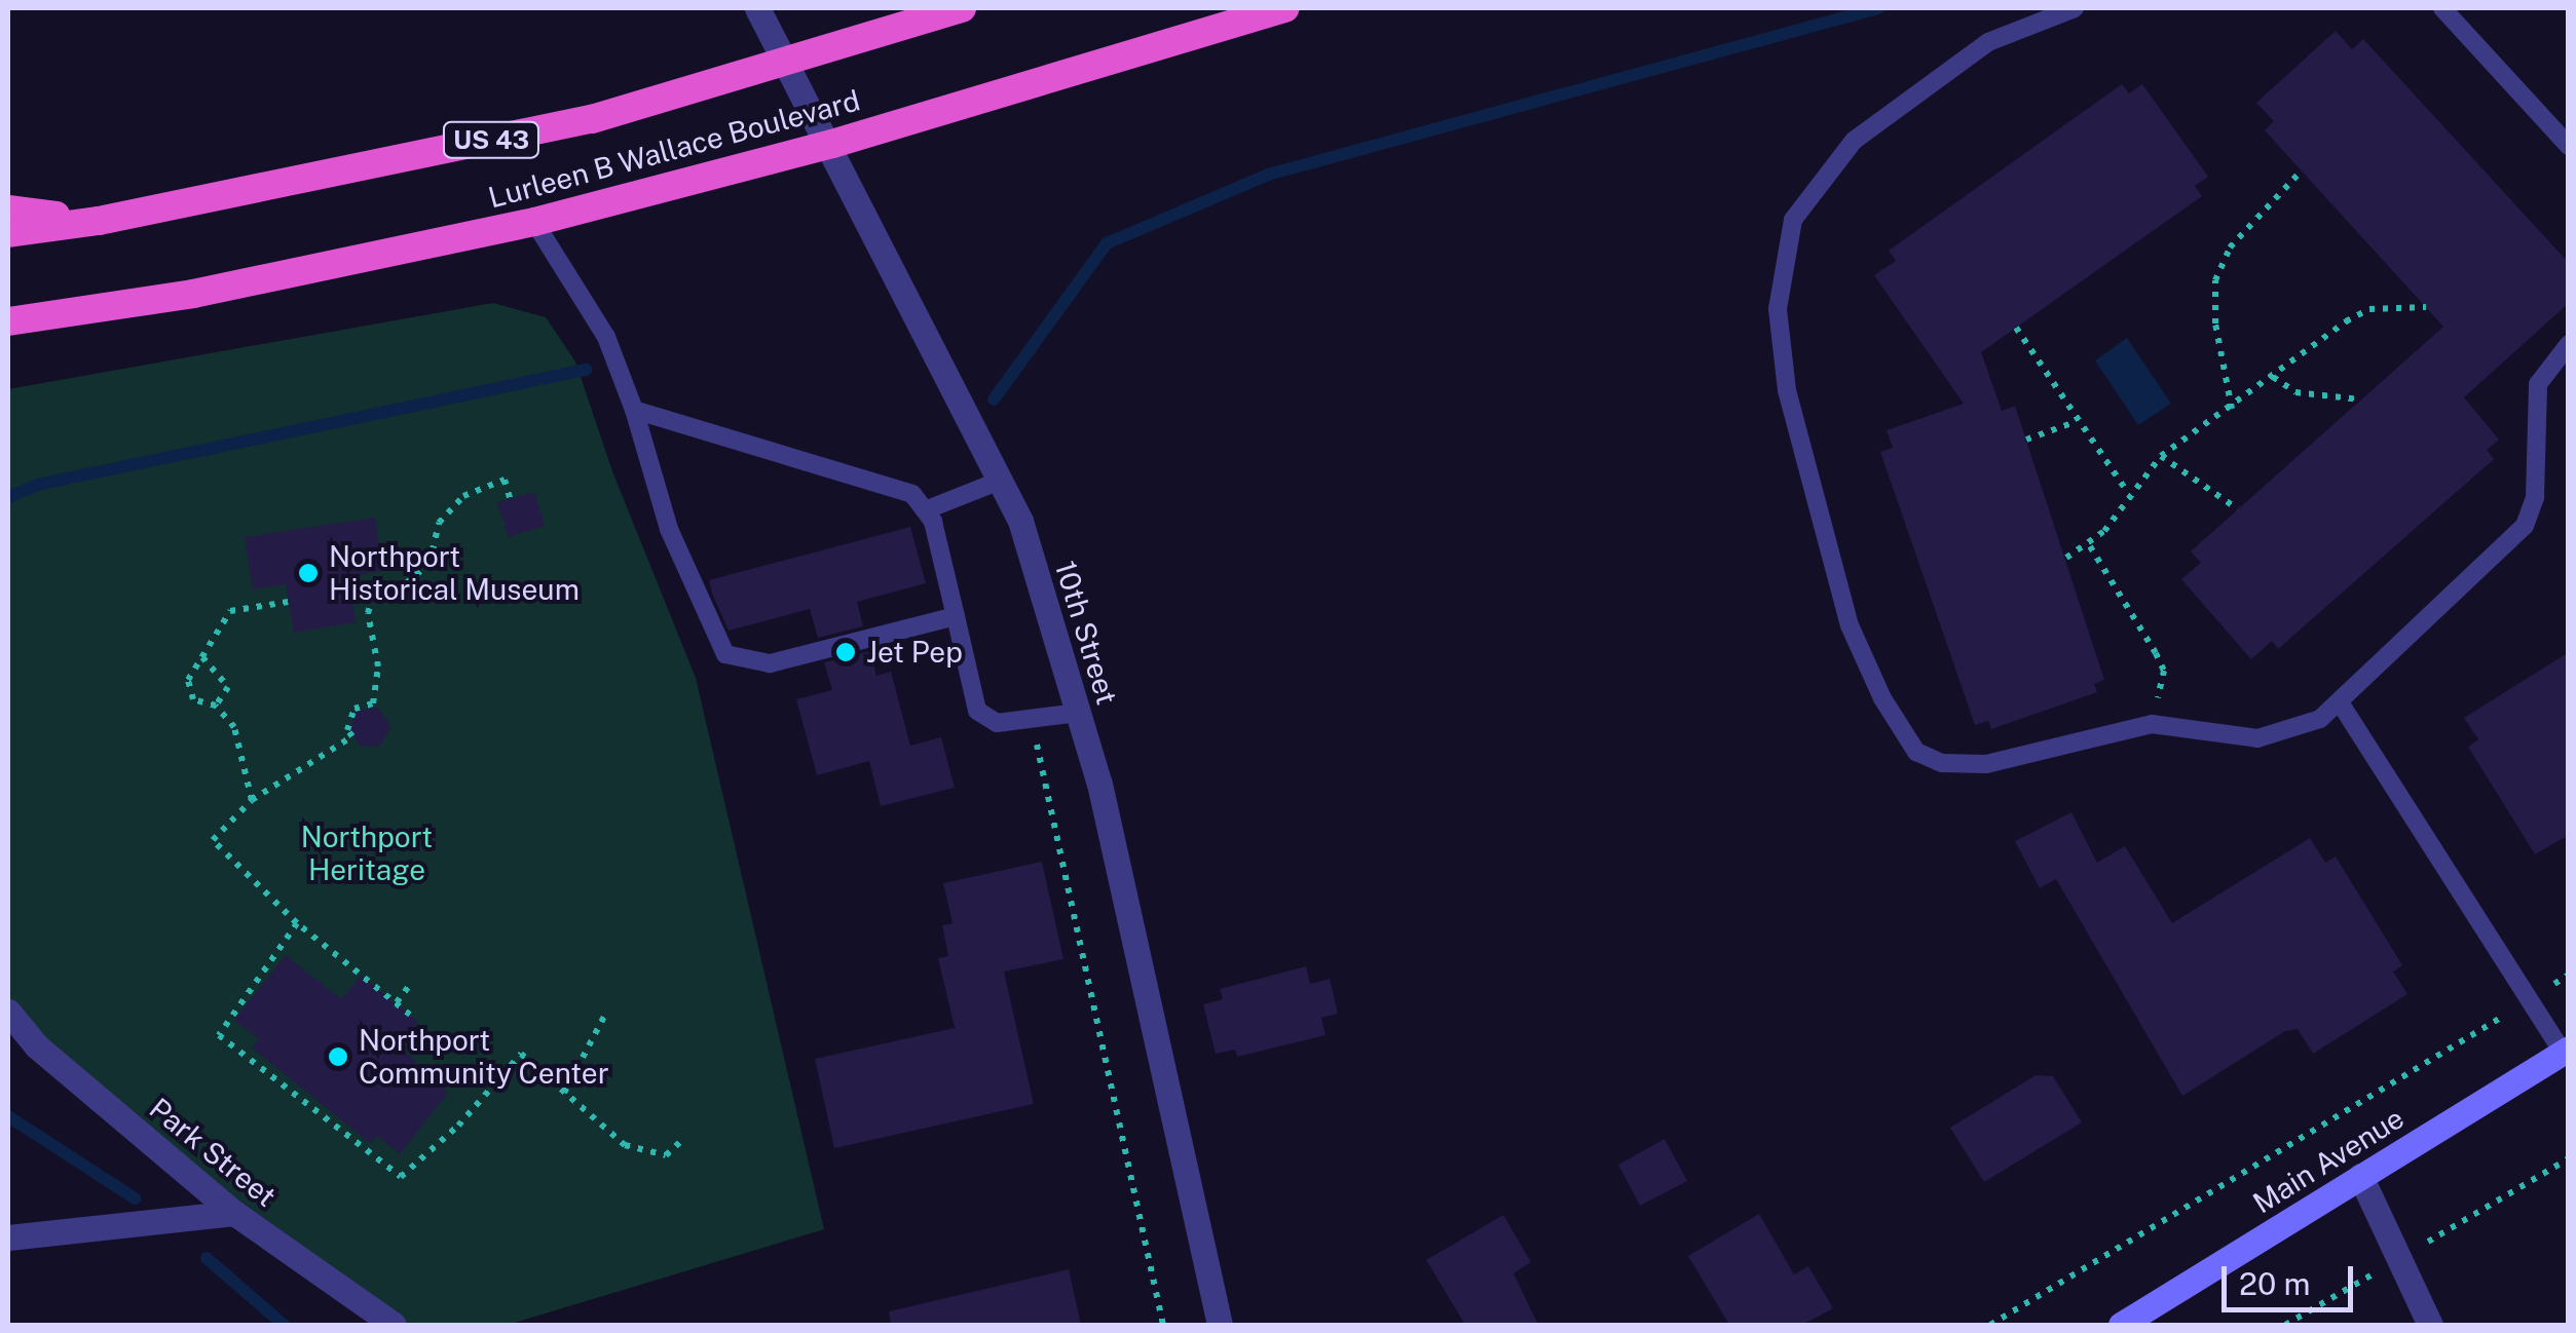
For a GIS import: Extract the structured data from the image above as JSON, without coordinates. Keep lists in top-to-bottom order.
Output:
{
  "streets": {
    "highway": ["US 43", "Lurleen B Wallace Boulevard"],
    "main road": ["Main Avenue"],
    "street": ["10th Street", "Park Street"]
  },
  "crossings": [
    ["Lurleen B Wallace Boulevard", "10th Street"]
  ],
  "parks": ["Northport Heritage"],
  "places": ["Northport Historical Museum", "Jet Pep", "Northport Community Center"],
  "scale_bar": "20 m"
}
